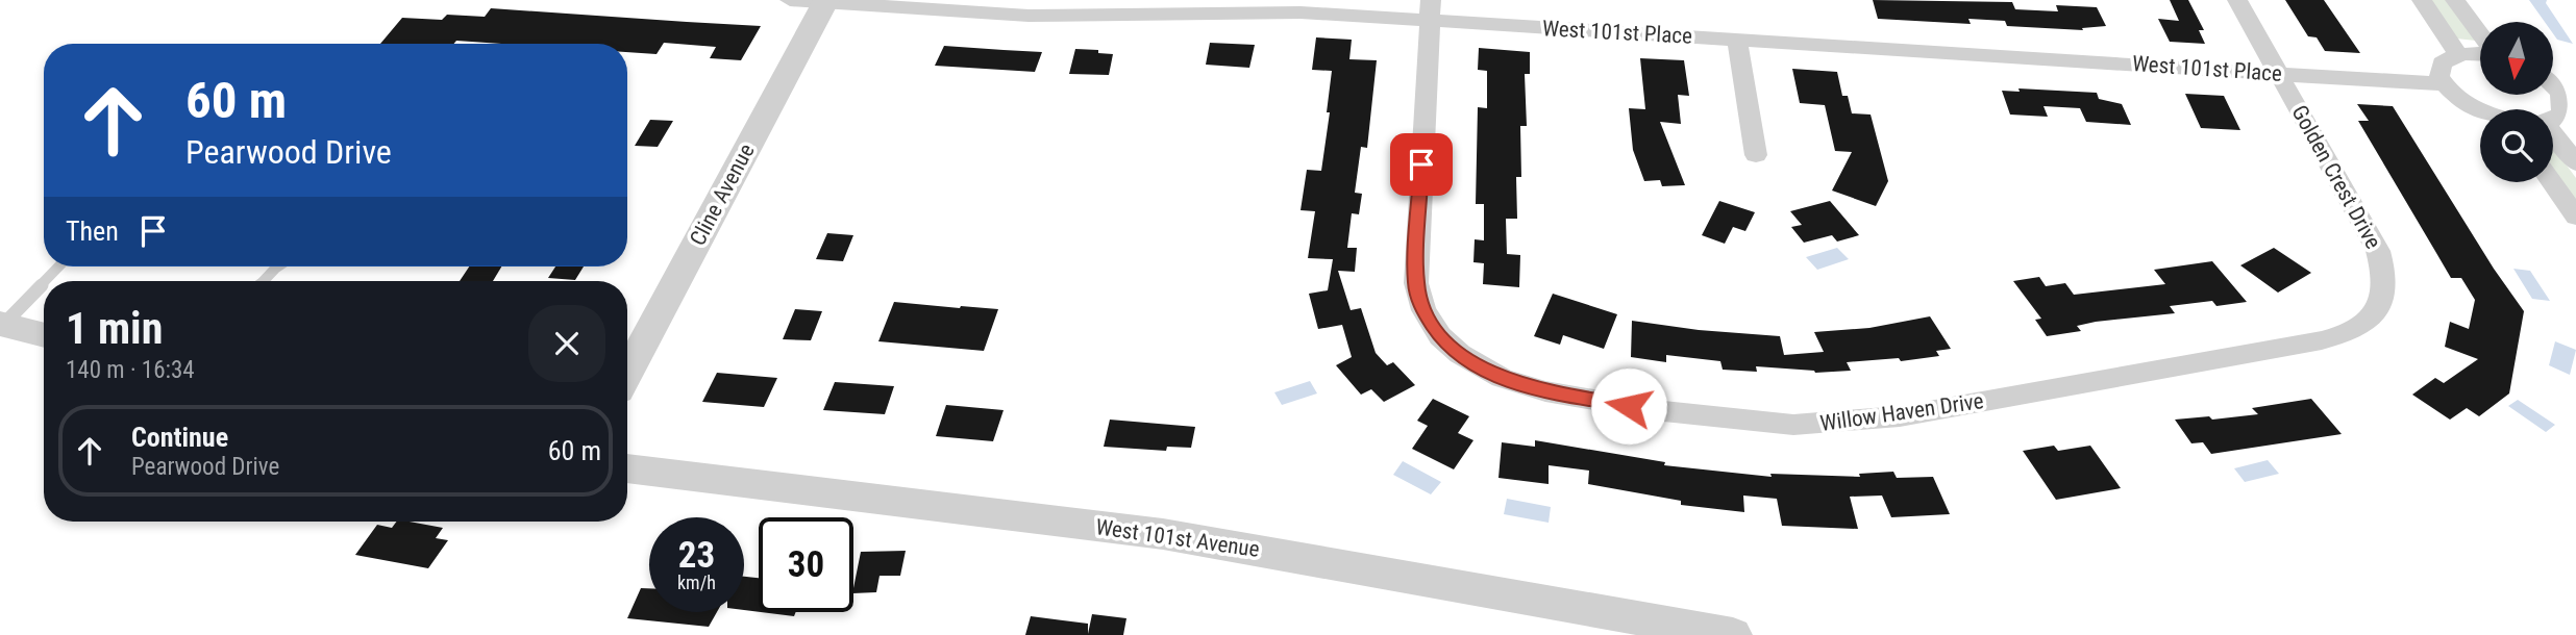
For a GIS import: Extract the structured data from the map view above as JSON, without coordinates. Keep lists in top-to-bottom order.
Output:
{
  "streets": {
    "street": [
      "West 101st Place",
      "Golden Crest Drive",
      "Cline Avenue",
      "Willow Haven Drive",
      "West 101st Avenue"
    ]
  },
  "crossings": [
    ["West 101st Place", "Golden Crest Drive"],
    ["West 101st Place", "Cline Avenue"],
    ["West 101st Place", "Willow Haven Drive"],
    ["Golden Crest Drive", "Willow Haven Drive"]
  ],
  "north": "bottom",
  "page": {
    "turn": ["60 m", "Pearwood Drive"],
    "then": "Then",
    "heading": ["1 min", "140 m · 16:34"],
    "list": [
      {
        "name": "Continue",
        "note": "Pearwood Drive",
        "value": "60 m"
      }
    ],
    "speed": "23 km/h",
    "limit": "30"
  }
}
